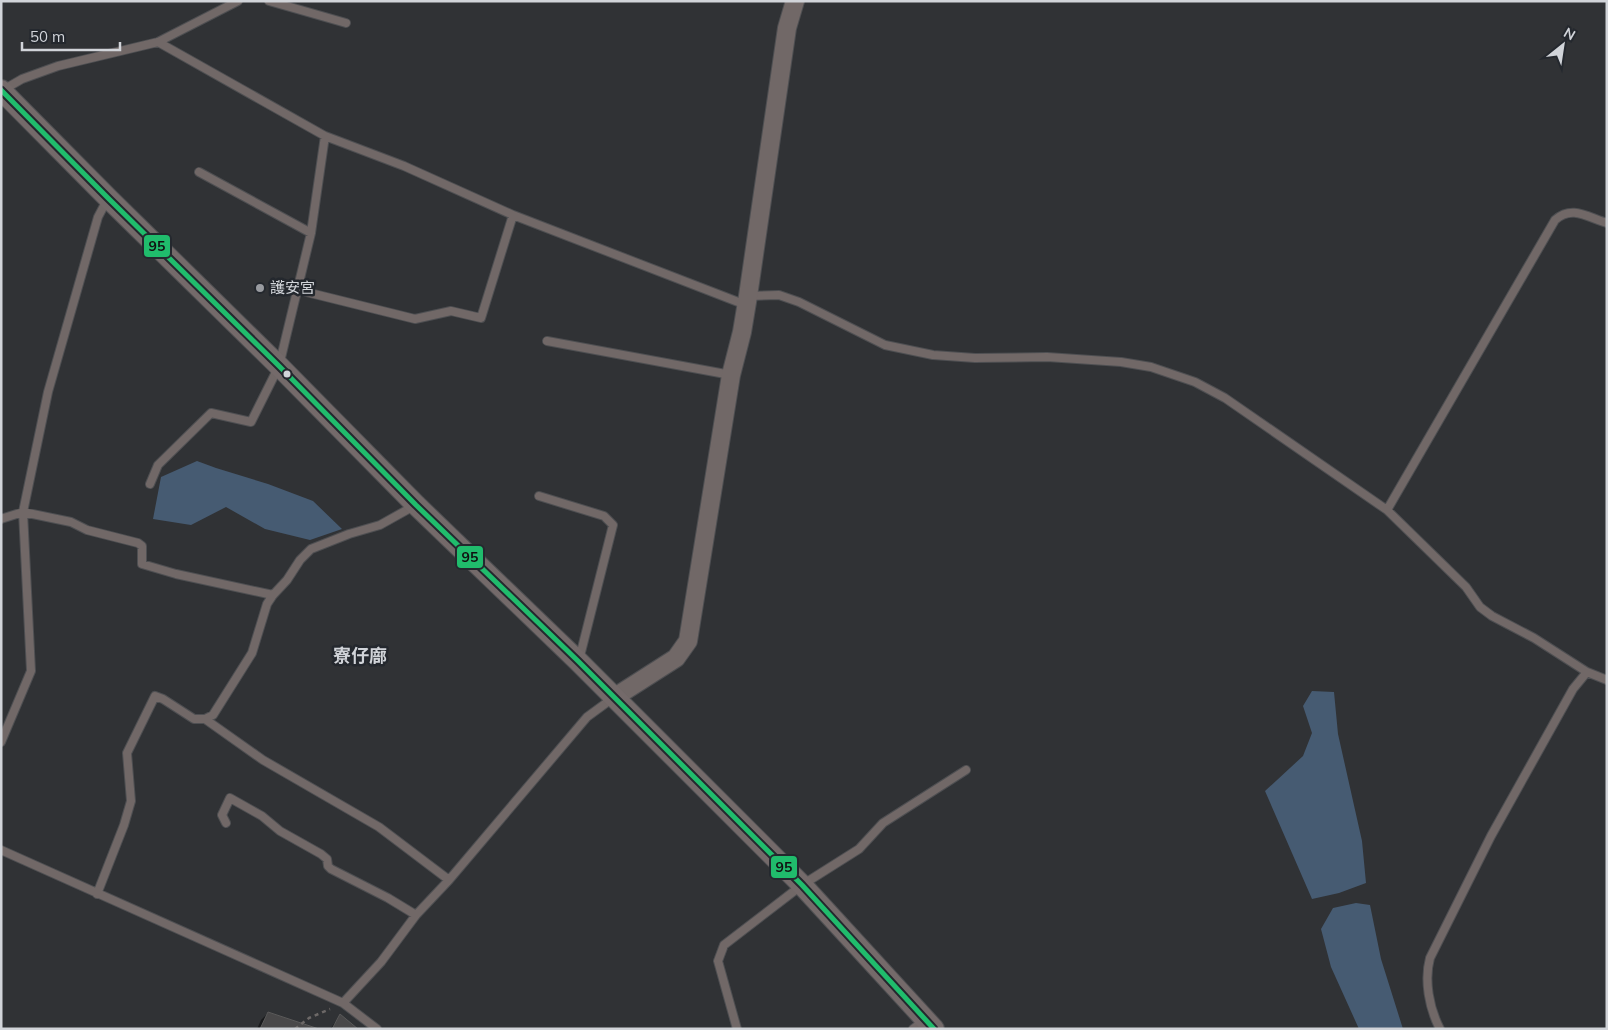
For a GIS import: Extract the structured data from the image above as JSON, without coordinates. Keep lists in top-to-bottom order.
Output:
{
  "districts": ["寮仔廍"],
  "places": ["護安宮"],
  "lines": ["transit line 95"],
  "scale_bar": "50 m",
  "north": "top right"
}
